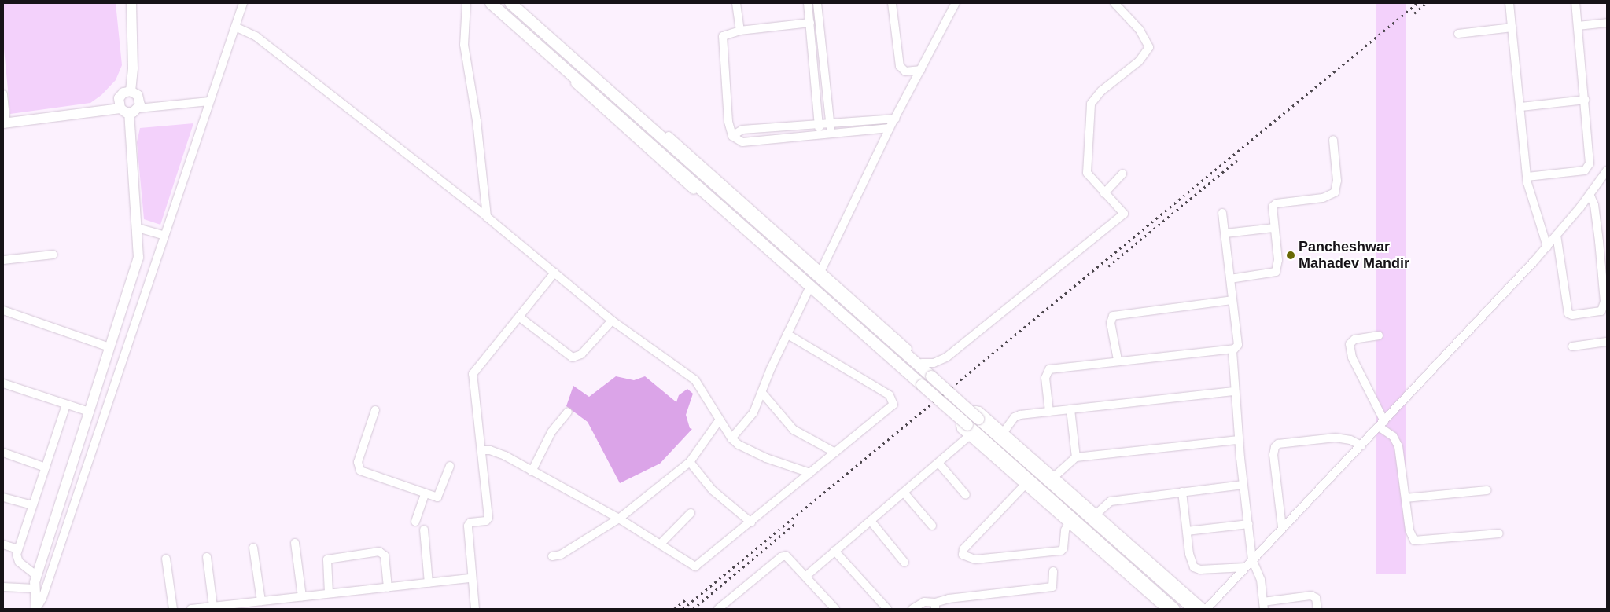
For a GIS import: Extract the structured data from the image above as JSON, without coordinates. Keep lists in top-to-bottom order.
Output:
{
  "places": ["Pancheshwar Mahadev Mandir"]
}
